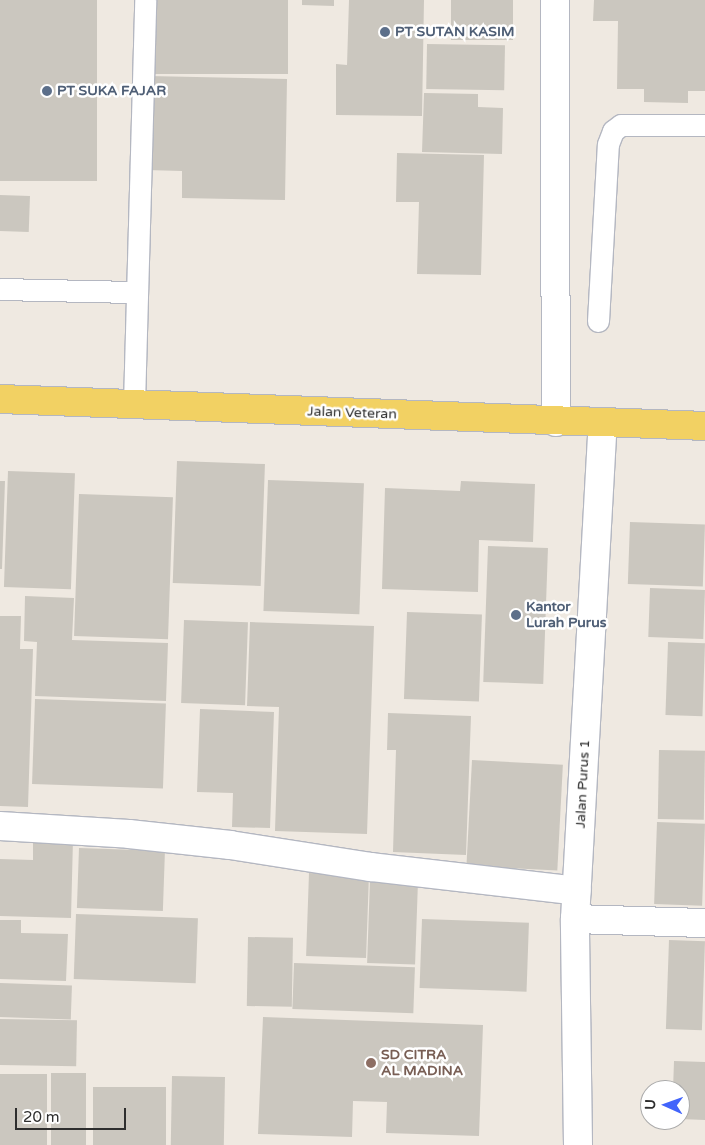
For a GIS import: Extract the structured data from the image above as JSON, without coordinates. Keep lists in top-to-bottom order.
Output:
{
  "streets": {
    "main road": ["Jalan Veteran"],
    "street": ["Jalan Purus 1"]
  },
  "crossings": [
    ["Jalan Veteran", "Jalan Purus 1"]
  ],
  "places": [
    "PT SUTAN KASIM",
    "PT SUKA FAJAR",
    "Kantor Lurah Purus",
    "SD CITRA AL MADINA"
  ],
  "scale_bar": "20 m",
  "north": "left"
}
